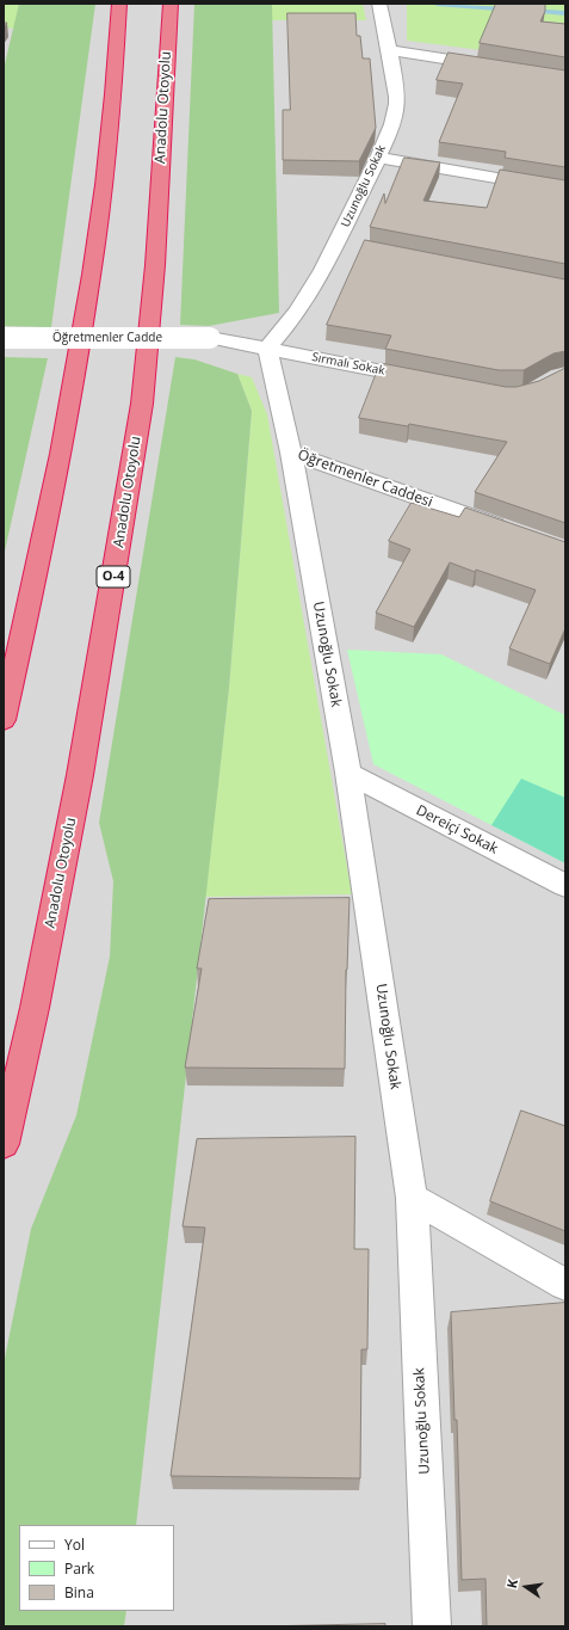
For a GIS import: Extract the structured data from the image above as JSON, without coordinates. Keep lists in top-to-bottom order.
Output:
{
  "streets": {
    "highway": ["Anadolu Otoyolu", "O-4"],
    "street": [
      "Uzunoğlu Sokak",
      "Öğretmenler Cadde",
      "Sırmalı Sokak",
      "Öğretmenler Caddesi",
      "Dereiçi Sokak"
    ]
  },
  "crossings": [
    ["Uzunoğlu Sokak", "Öğretmenler Cadde"],
    ["Uzunoğlu Sokak", "Sırmalı Sokak"],
    ["Uzunoğlu Sokak", "Öğretmenler Caddesi"],
    ["Uzunoğlu Sokak", "Dereiçi Sokak"],
    ["Öğretmenler Cadde", "Sırmalı Sokak"],
    ["Öğretmenler Cadde", "Öğretmenler Caddesi"],
    ["Sırmalı Sokak", "Öğretmenler Caddesi"]
  ],
  "legend": ["Yol", "Park", "Bina"],
  "north": "left"
}
